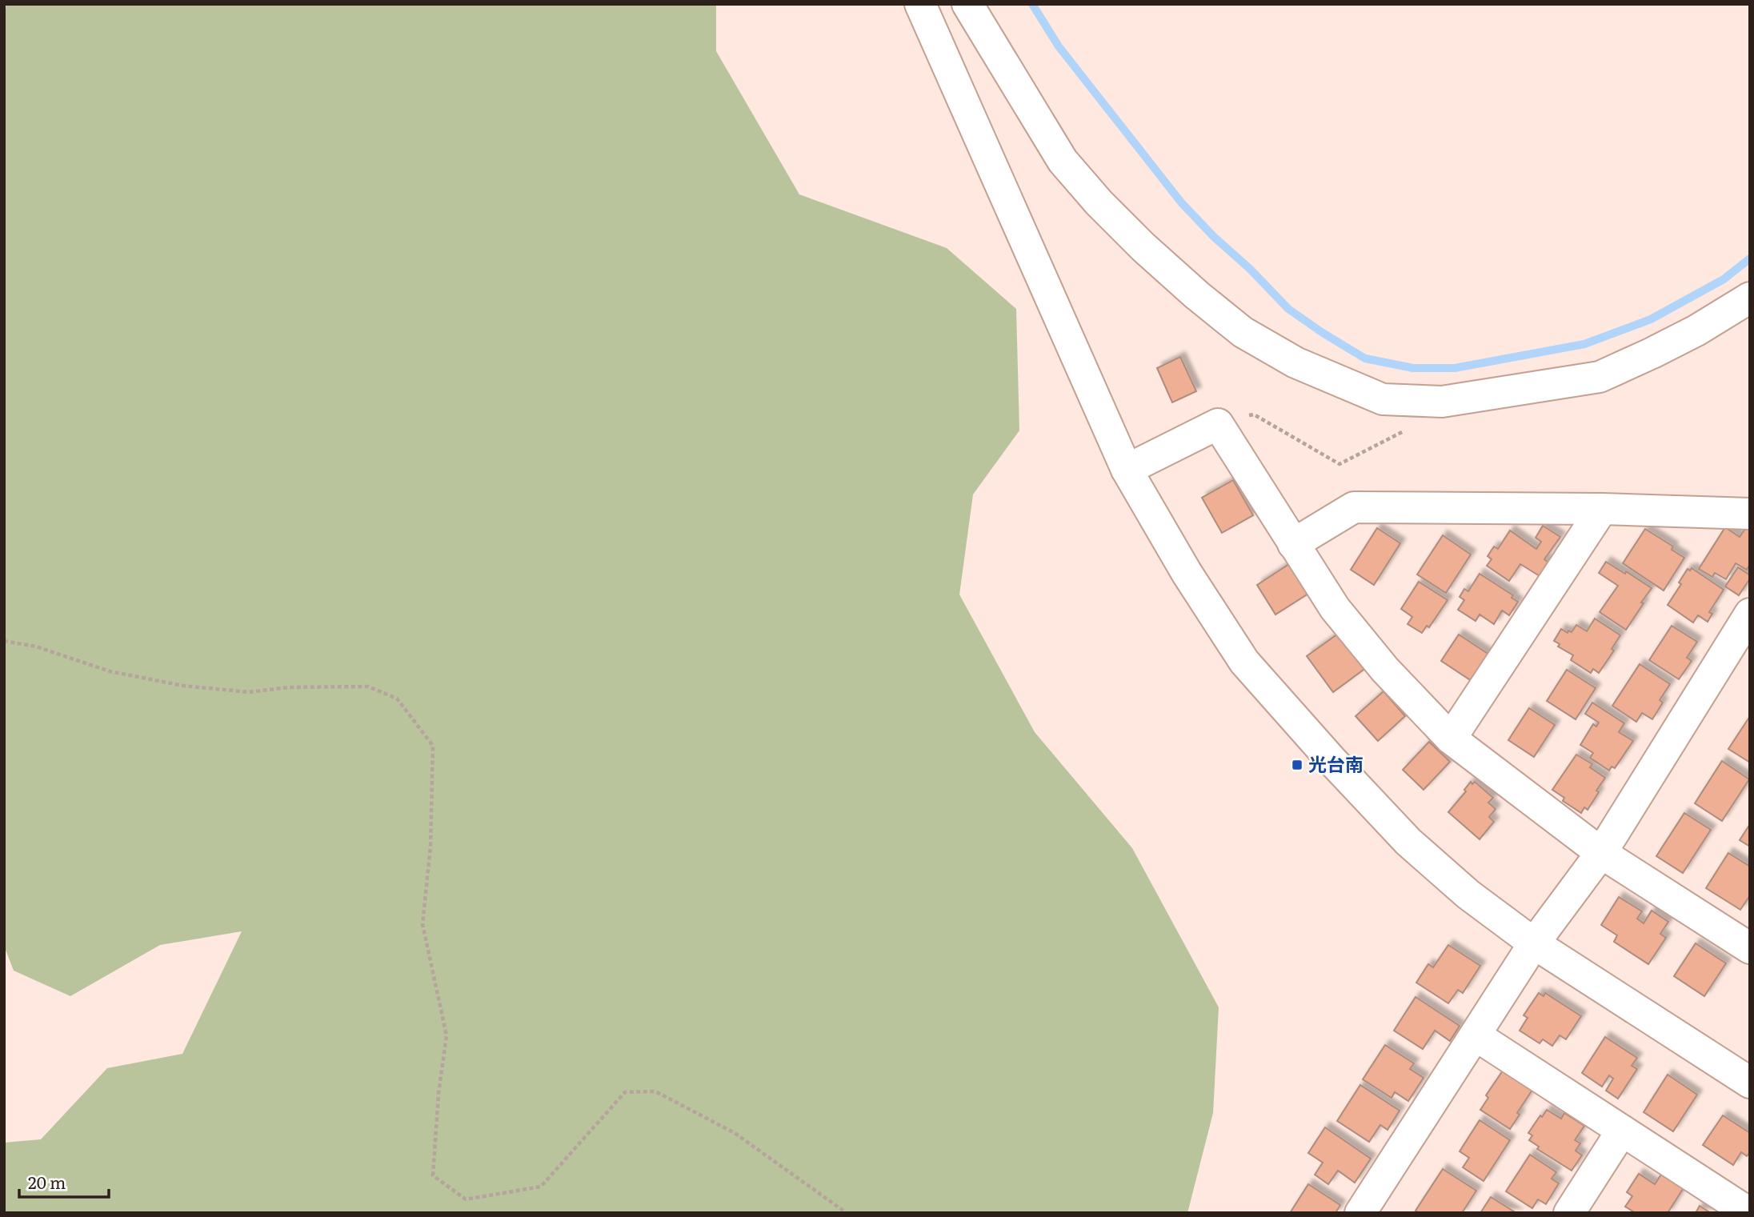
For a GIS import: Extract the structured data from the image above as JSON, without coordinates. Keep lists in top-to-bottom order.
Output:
{
  "places": {
    "transit": ["光台南"]
  },
  "scale_bar": "20 m"
}
